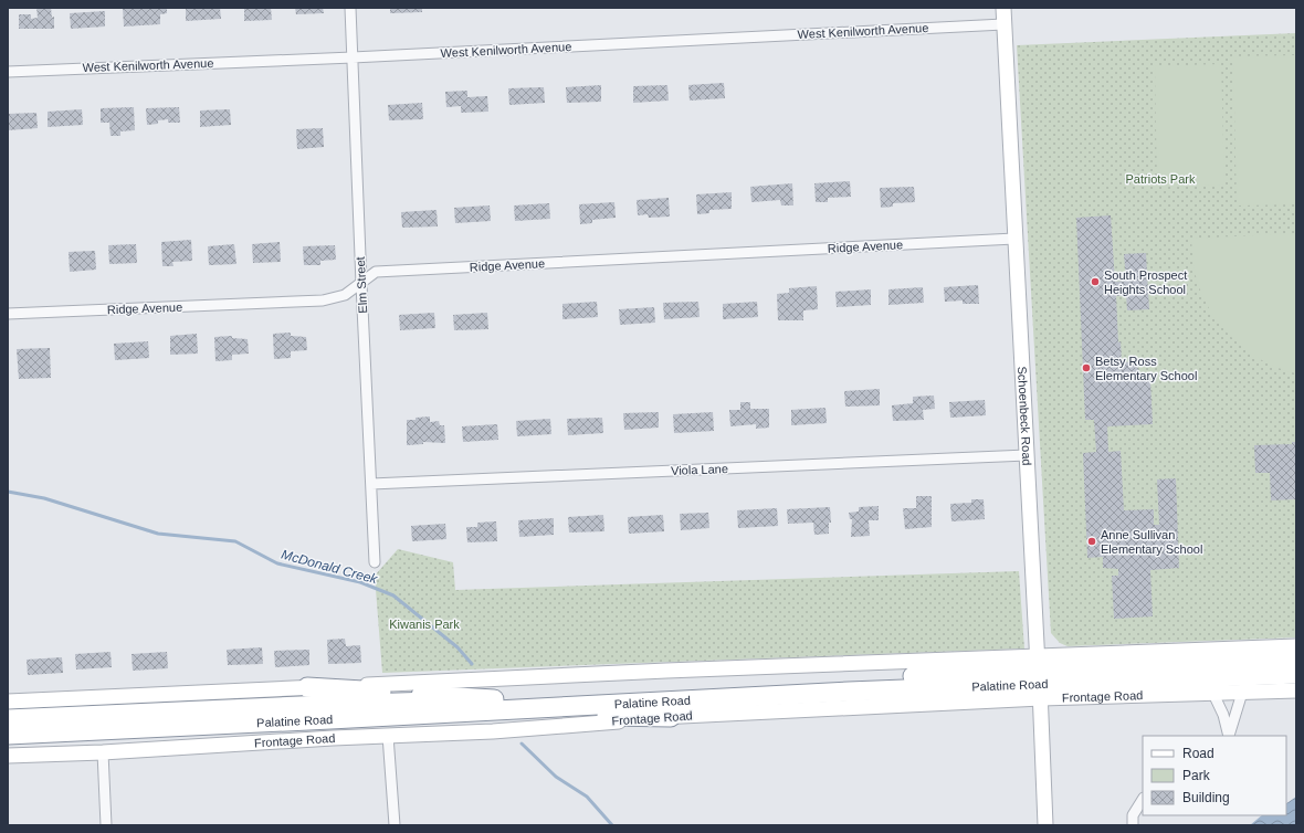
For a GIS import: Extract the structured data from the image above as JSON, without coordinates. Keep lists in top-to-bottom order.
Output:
{
  "streets": {
    "highway": ["Palatine Road"],
    "street": [
      "West Kenilworth Avenue",
      "Ridge Avenue",
      "Elm Street",
      "Schoenbeck Road",
      "Viola Lane",
      "Frontage Road"
    ]
  },
  "crossings": [
    ["West Kenilworth Avenue", "Elm Street"],
    ["West Kenilworth Avenue", "Schoenbeck Road"],
    ["Ridge Avenue", "Elm Street"],
    ["Ridge Avenue", "Schoenbeck Road"],
    ["Elm Street", "Viola Lane"],
    ["Schoenbeck Road", "Viola Lane"],
    ["Schoenbeck Road", "Palatine Road"],
    ["Schoenbeck Road", "Frontage Road"],
    ["Palatine Road", "Frontage Road"]
  ],
  "water": ["McDonald Creek"],
  "parks": ["Patriots Park", "Kiwanis Park"],
  "places": ["South Prospect Heights School", "Betsy Ross Elementary School", "Anne Sullivan Elementary School"],
  "legend": ["Road", "Park", "Building"]
}
